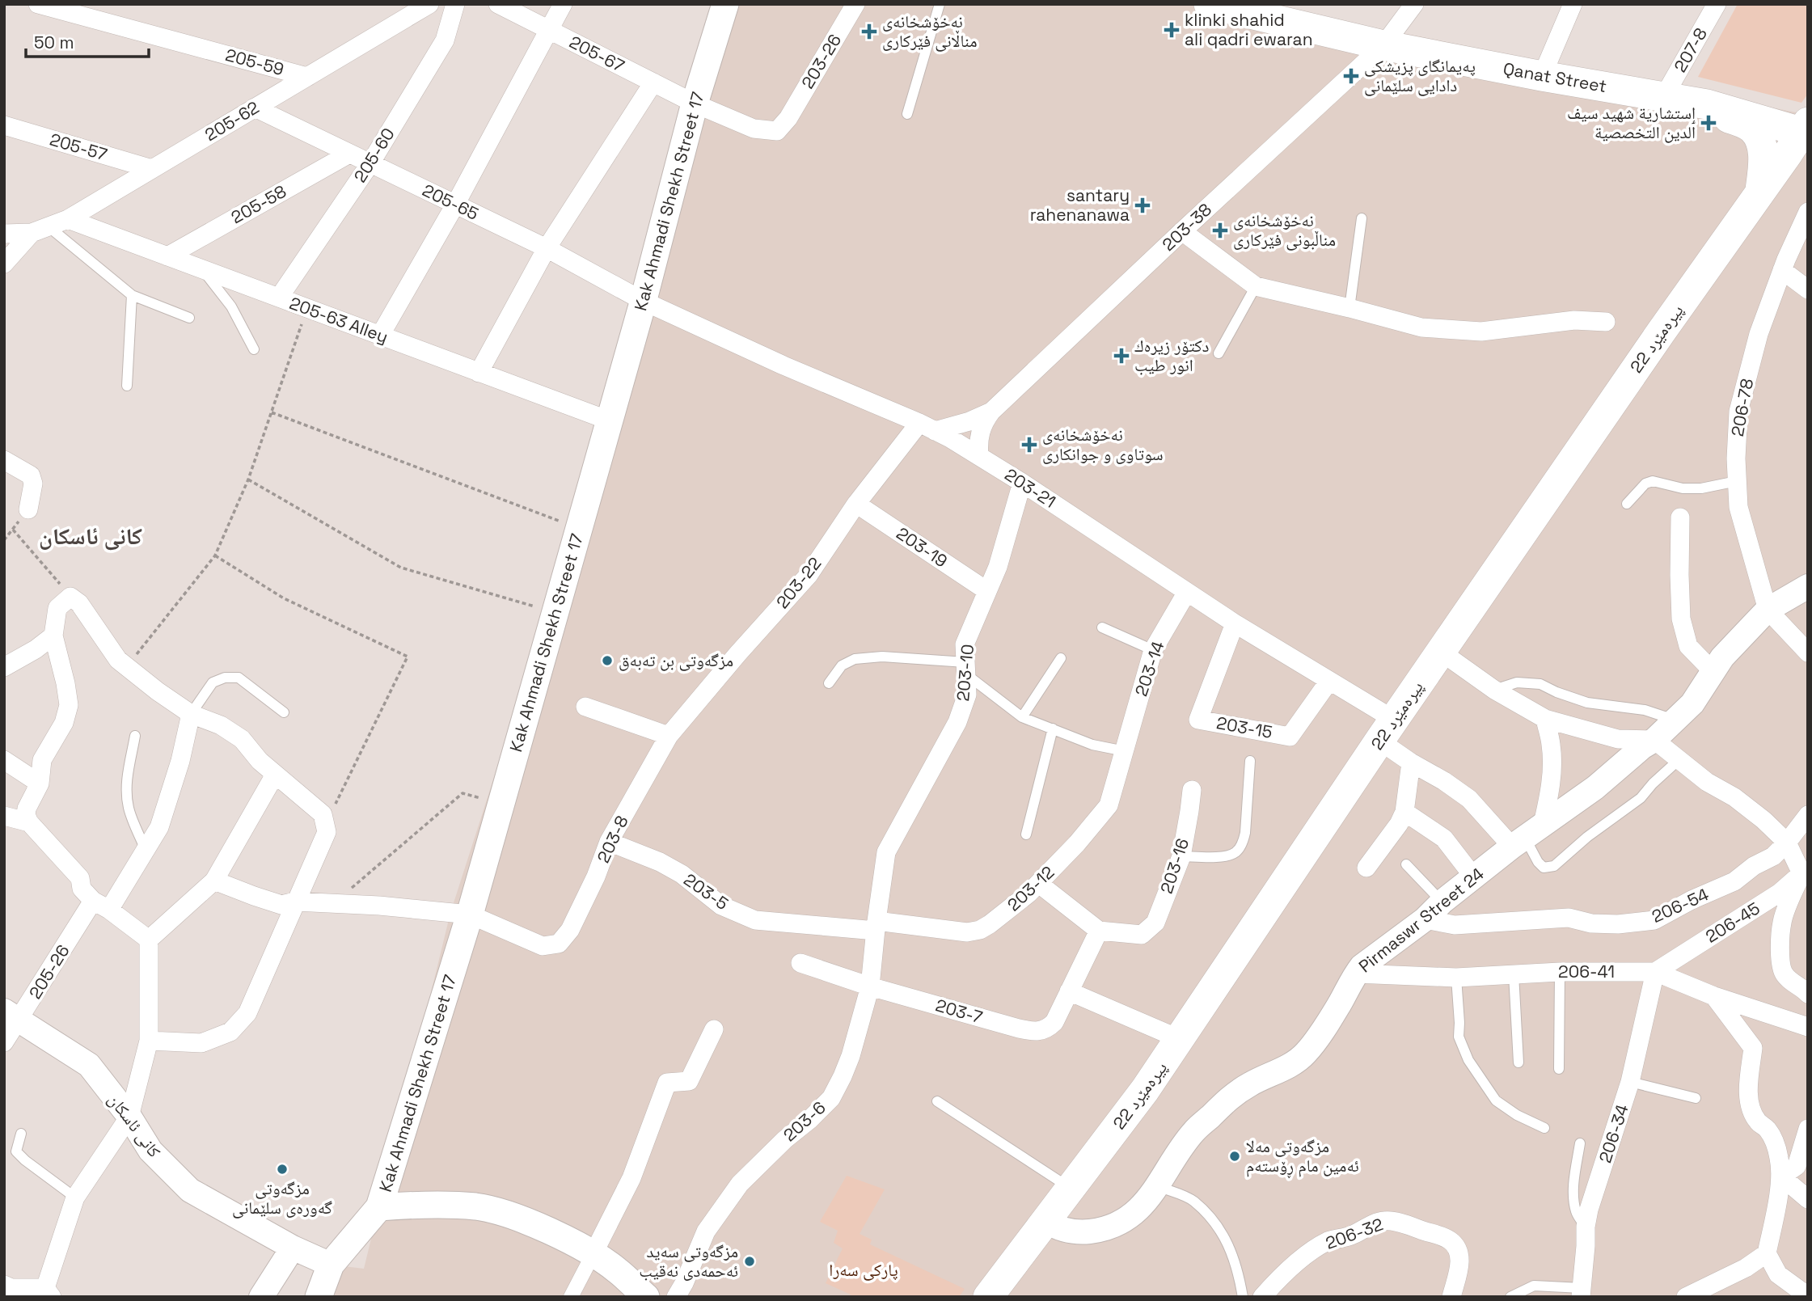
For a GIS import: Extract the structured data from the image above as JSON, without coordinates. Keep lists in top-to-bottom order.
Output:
{
  "streets": {
    "main road": ["Qanat Street", "Kak Ahmadi Shekh Street 17", "22 پیرەمێرد"],
    "street": [
      "207-8",
      "205-67",
      "203-26",
      "205-59",
      "205-62",
      "205-57",
      "205-60",
      "205-65",
      "205-58",
      "203-38",
      "205-63 Alley",
      "206-78",
      "203-21",
      "203-19",
      "203-22",
      "203-14",
      "203-10",
      "203-15",
      "203-8",
      "203-16",
      "203-12",
      "203-5",
      "206-54",
      "Pirmaswr Street 24",
      "206-45",
      "205-26",
      "206-41",
      "203-7",
      "203-6",
      "کانی ئاسکان",
      "206-34",
      "206-32"
    ]
  },
  "crossings": [
    ["207-8", "Qanat Street"],
    ["205-67", "203-26"],
    ["205-67", "Kak Ahmadi Shekh Street 17"],
    ["205-59", "205-62"],
    ["Qanat Street", "203-38"],
    ["Qanat Street", "22 پیرەمێرد"],
    ["205-62", "205-57"],
    ["205-62", "205-65"],
    ["205-62", "205-63 Alley"],
    ["205-60", "205-65"],
    ["205-60", "205-63 Alley"],
    ["Kak Ahmadi Shekh Street 17", "205-65"],
    ["Kak Ahmadi Shekh Street 17", "205-63 Alley"],
    ["Kak Ahmadi Shekh Street 17", "203-21"],
    ["Kak Ahmadi Shekh Street 17", "203-8"],
    ["Kak Ahmadi Shekh Street 17", "کانی ئاسکان"],
    ["205-65", "205-58"],
    ["205-65", "203-21"],
    ["205-58", "205-63 Alley"],
    ["203-38", "203-21"],
    ["203-38", "203-22"],
    ["22 پیرەمێرد", "203-21"],
    ["22 پیرەمێرد", "Pirmaswr Street 24"],
    ["206-78", "Pirmaswr Street 24"],
    ["203-21", "203-22"],
    ["203-21", "203-14"],
    ["203-21", "203-10"],
    ["203-21", "203-15"],
    ["203-21", "Pirmaswr Street 24"],
    ["203-19", "203-22"],
    ["203-19", "203-10"],
    ["203-22", "203-8"],
    ["203-14", "203-12"],
    ["203-10", "203-12"],
    ["203-10", "203-5"],
    ["203-10", "203-6"],
    ["203-8", "203-5"],
    ["203-12", "203-5"],
    ["203-12", "203-6"],
    ["203-5", "203-6"],
    ["206-54", "Pirmaswr Street 24"],
    ["Pirmaswr Street 24", "206-41"],
    ["206-45", "206-41"],
    ["206-45", "206-34"],
    ["205-26", "کانی ئاسکان"],
    ["206-41", "206-34"],
    ["203-7", "203-6"]
  ],
  "districts": ["کانی ئاسکان"],
  "parks": ["پارکی سەرا"],
  "places": {
    "health": [
      "klinki shahid ali qadri ewaran",
      "نەخۆشخانەی مناڵانی فێركاری",
      "پەیمانگای پزیشکی دادایی سلێمانی",
      "ٳستشارية شهيد سیف الدين التخصصية",
      "santary rahenanawa",
      "نەخۆشخانەی مناڵبونی فێرکاری",
      "دکتۆر زیرەك انور طیب",
      "نەخۆشخانەی سوتاوی و جوانکاری"
    ],
    "other": [
      "مزگەوتی بن تەبەق",
      "مزگەوتی مەلا ئەمین مام ڕۆستەم",
      "مزگەوتی گەورەی سلێمانی",
      "مزگەوتی سەید ئەحمەدی نەقیب"
    ]
  },
  "scale_bar": "50 m"
}
